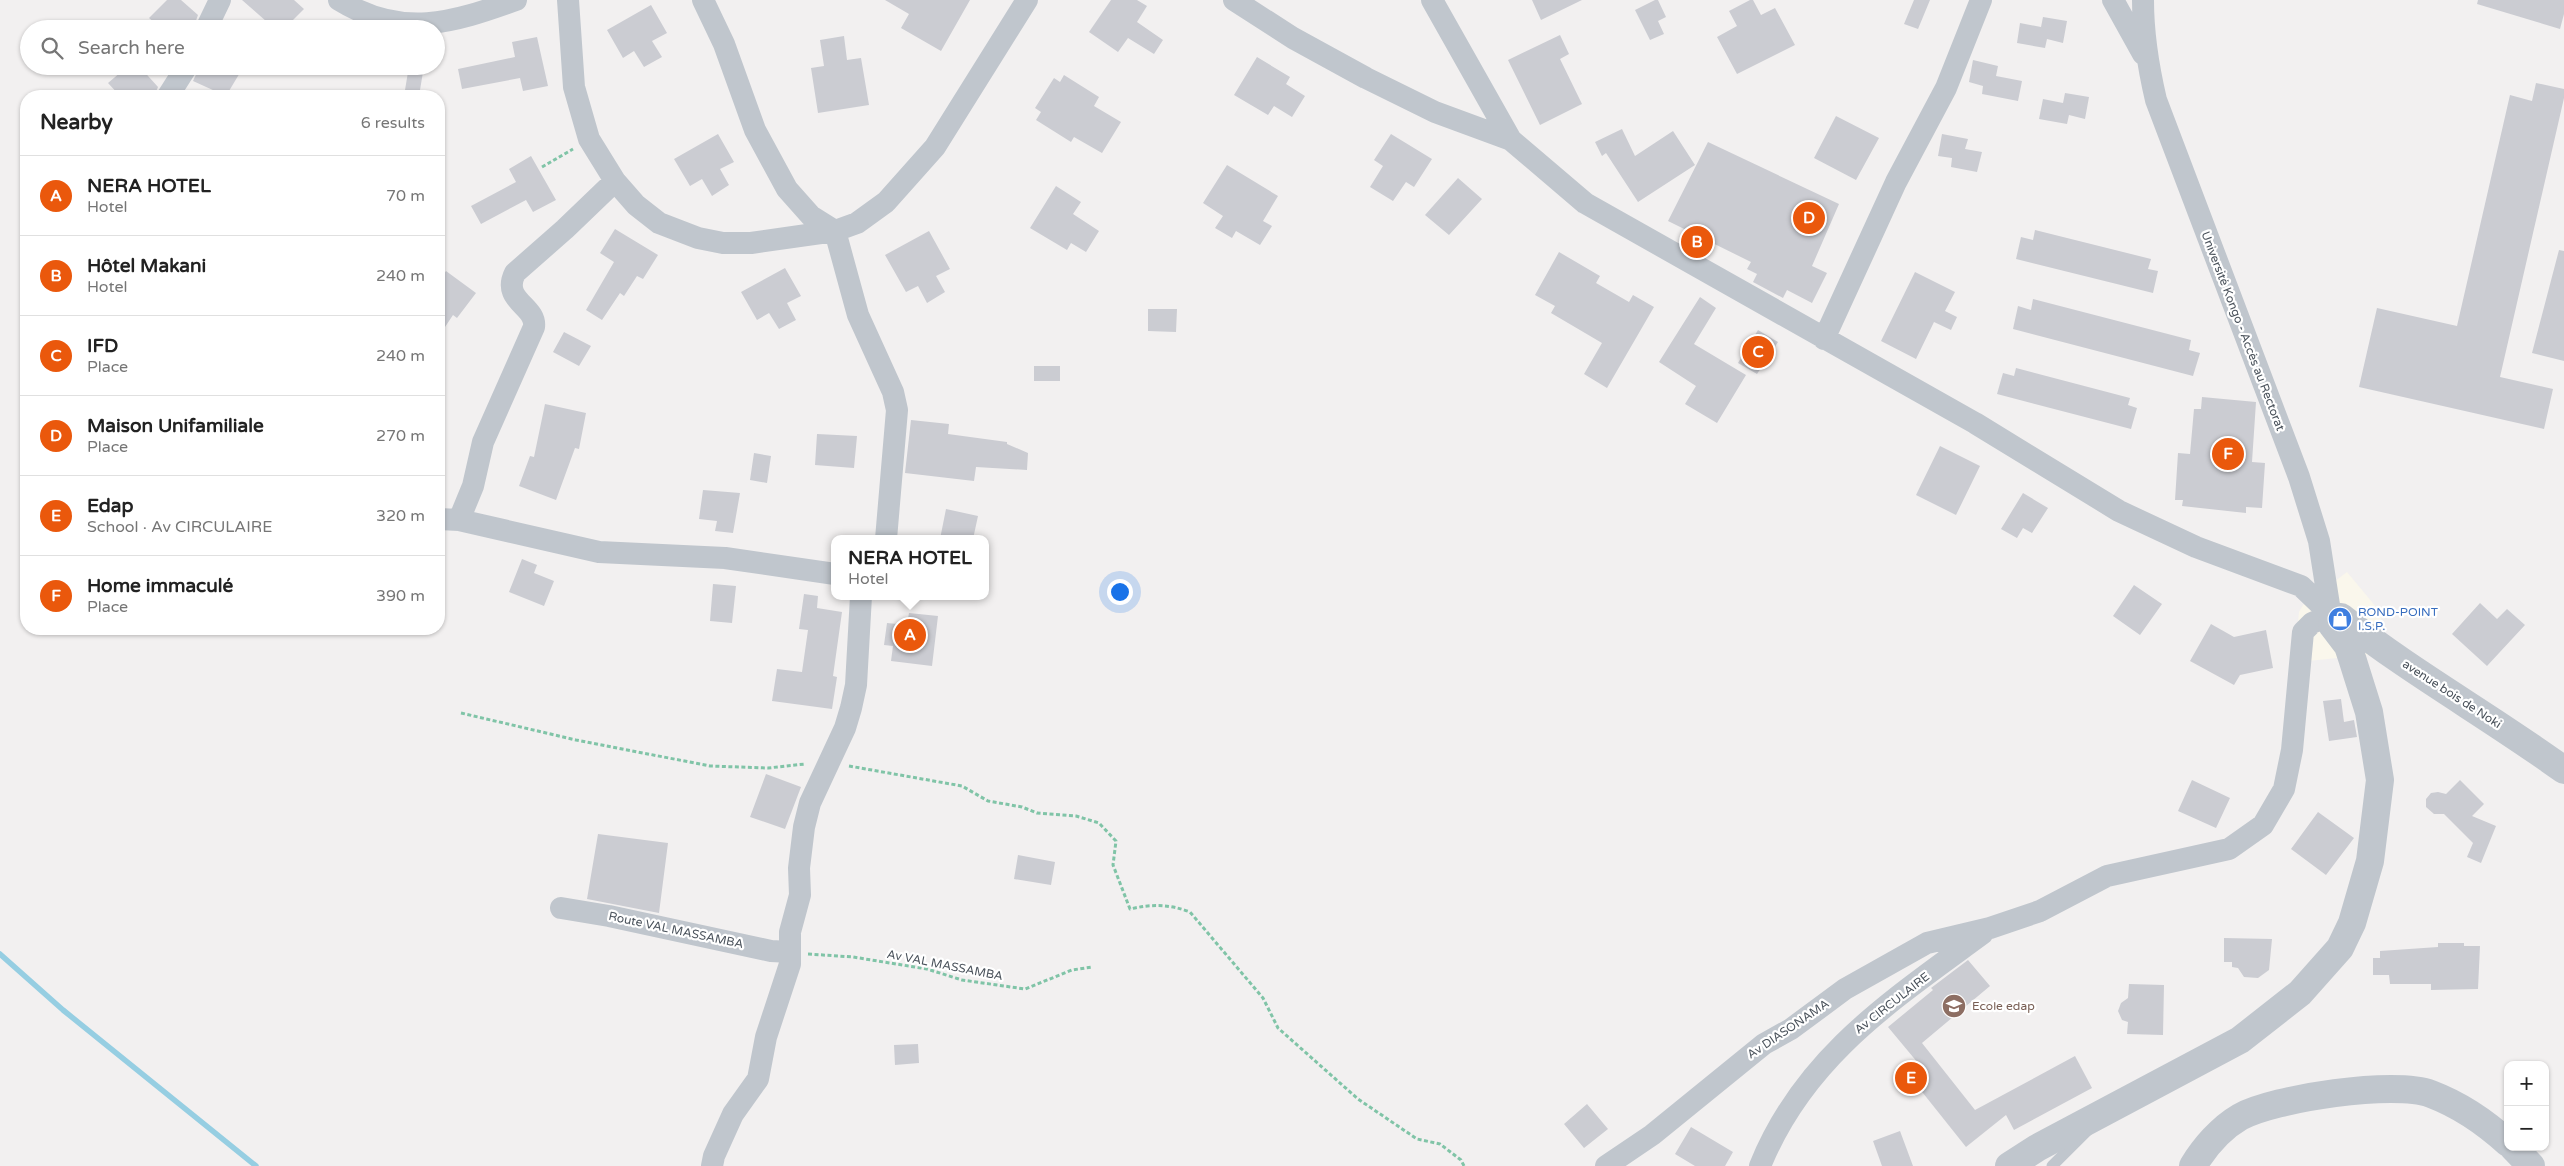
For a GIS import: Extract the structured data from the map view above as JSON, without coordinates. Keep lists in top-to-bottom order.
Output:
{
  "streets": {
    "street": [
      "Université Kongo - Accès au Rectorat",
      "avenue bois de Noki",
      "Route VAL MASSAMBA",
      "Av CIRCULAIRE",
      "Av DIASONAMA"
    ],
    "path": ["Av VAL MASSAMBA"]
  },
  "crossings": [
    ["Université Kongo - Accès au Rectorat", "avenue bois de Noki"],
    ["Route VAL MASSAMBA", "Av VAL MASSAMBA"],
    ["Av CIRCULAIRE", "Av DIASONAMA"]
  ],
  "places": {
    "shop": ["ROND-POINT I.S.P."],
    "school or university": ["Ecole edap"]
  },
  "page": {
    "search": "Search here",
    "heading": ["Nearby", "6 results"],
    "list": [
      {
        "mark": "A",
        "name": "NERA HOTEL",
        "note": "Hotel",
        "value": "70 m"
      },
      {
        "mark": "B",
        "name": "Hôtel Makani",
        "note": "Hotel",
        "value": "240 m"
      },
      {
        "mark": "C",
        "name": "IFD",
        "note": "Place",
        "value": "240 m"
      },
      {
        "mark": "D",
        "name": "Maison Unifamiliale",
        "note": "Place",
        "value": "270 m"
      },
      {
        "mark": "E",
        "name": "Edap",
        "note": "School · Av CIRCULAIRE",
        "value": "320 m"
      },
      {
        "mark": "F",
        "name": "Home immaculé",
        "note": "Place",
        "value": "390 m"
      }
    ],
    "pins": [
      "D",
      "B",
      "C",
      "F",
      "A",
      "E"
    ],
    "popup": ["NERA HOTEL", "Hotel"],
    "map_buttons": ["+", "−"]
  }
}
